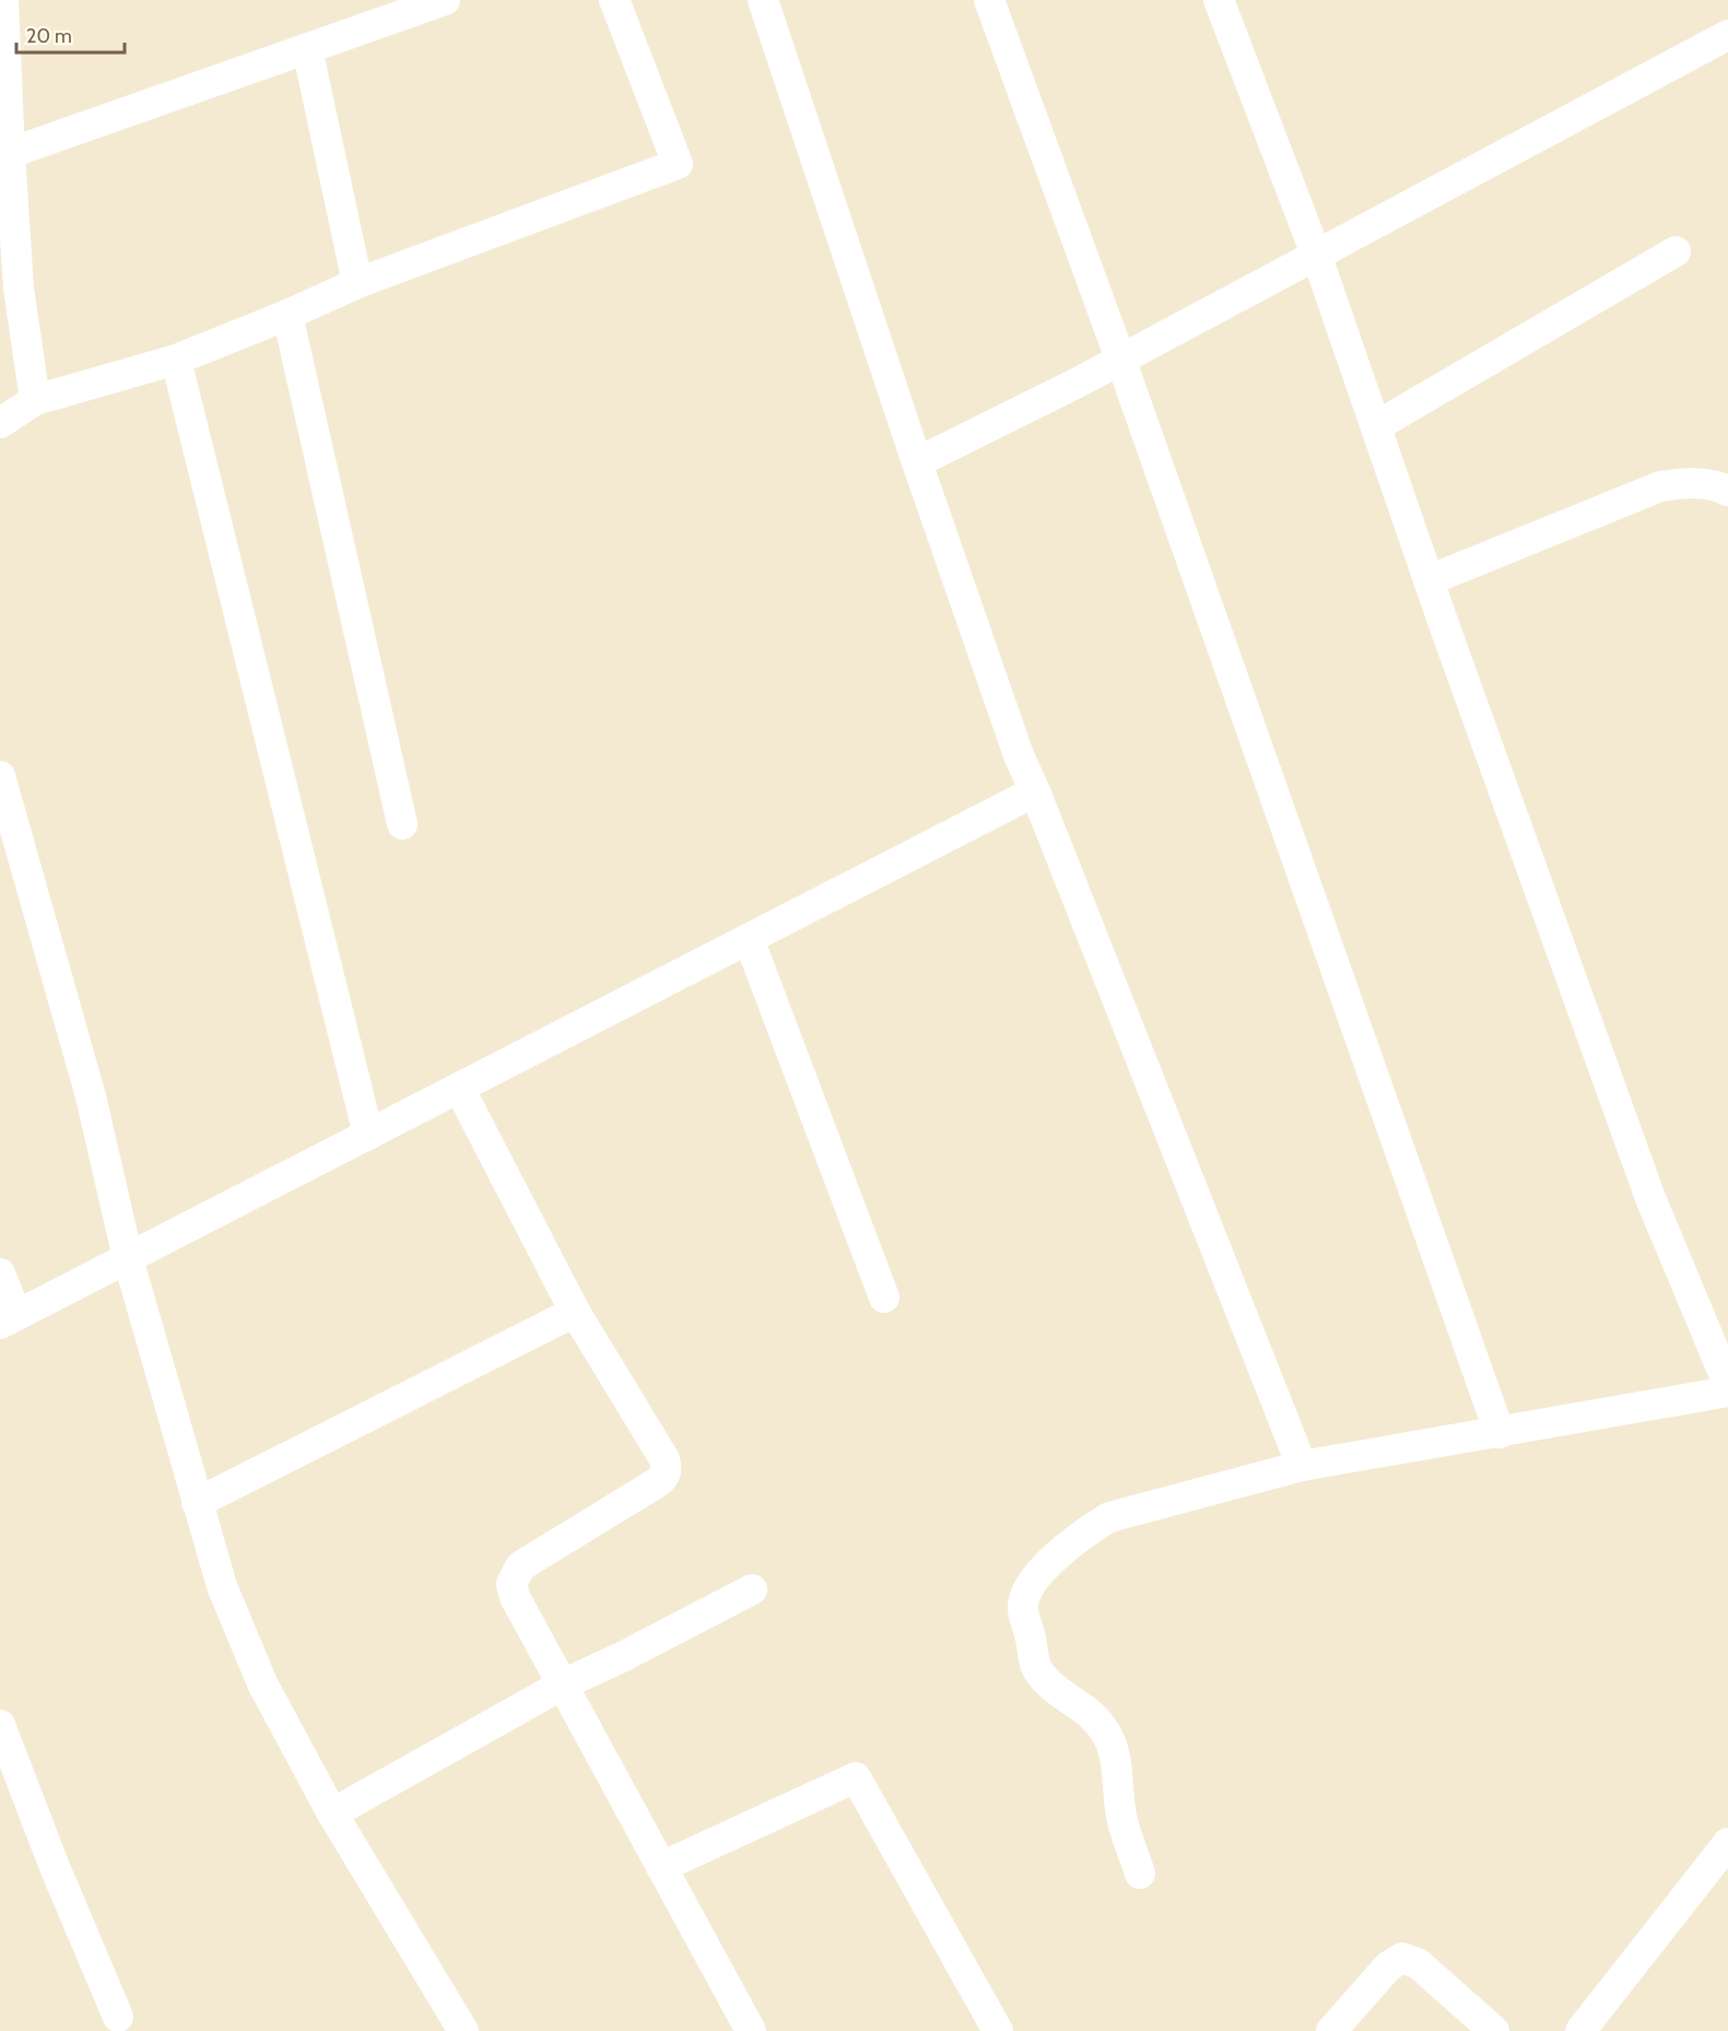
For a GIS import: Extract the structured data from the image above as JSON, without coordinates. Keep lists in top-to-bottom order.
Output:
{
  "scale_bar": "20 m"
}
